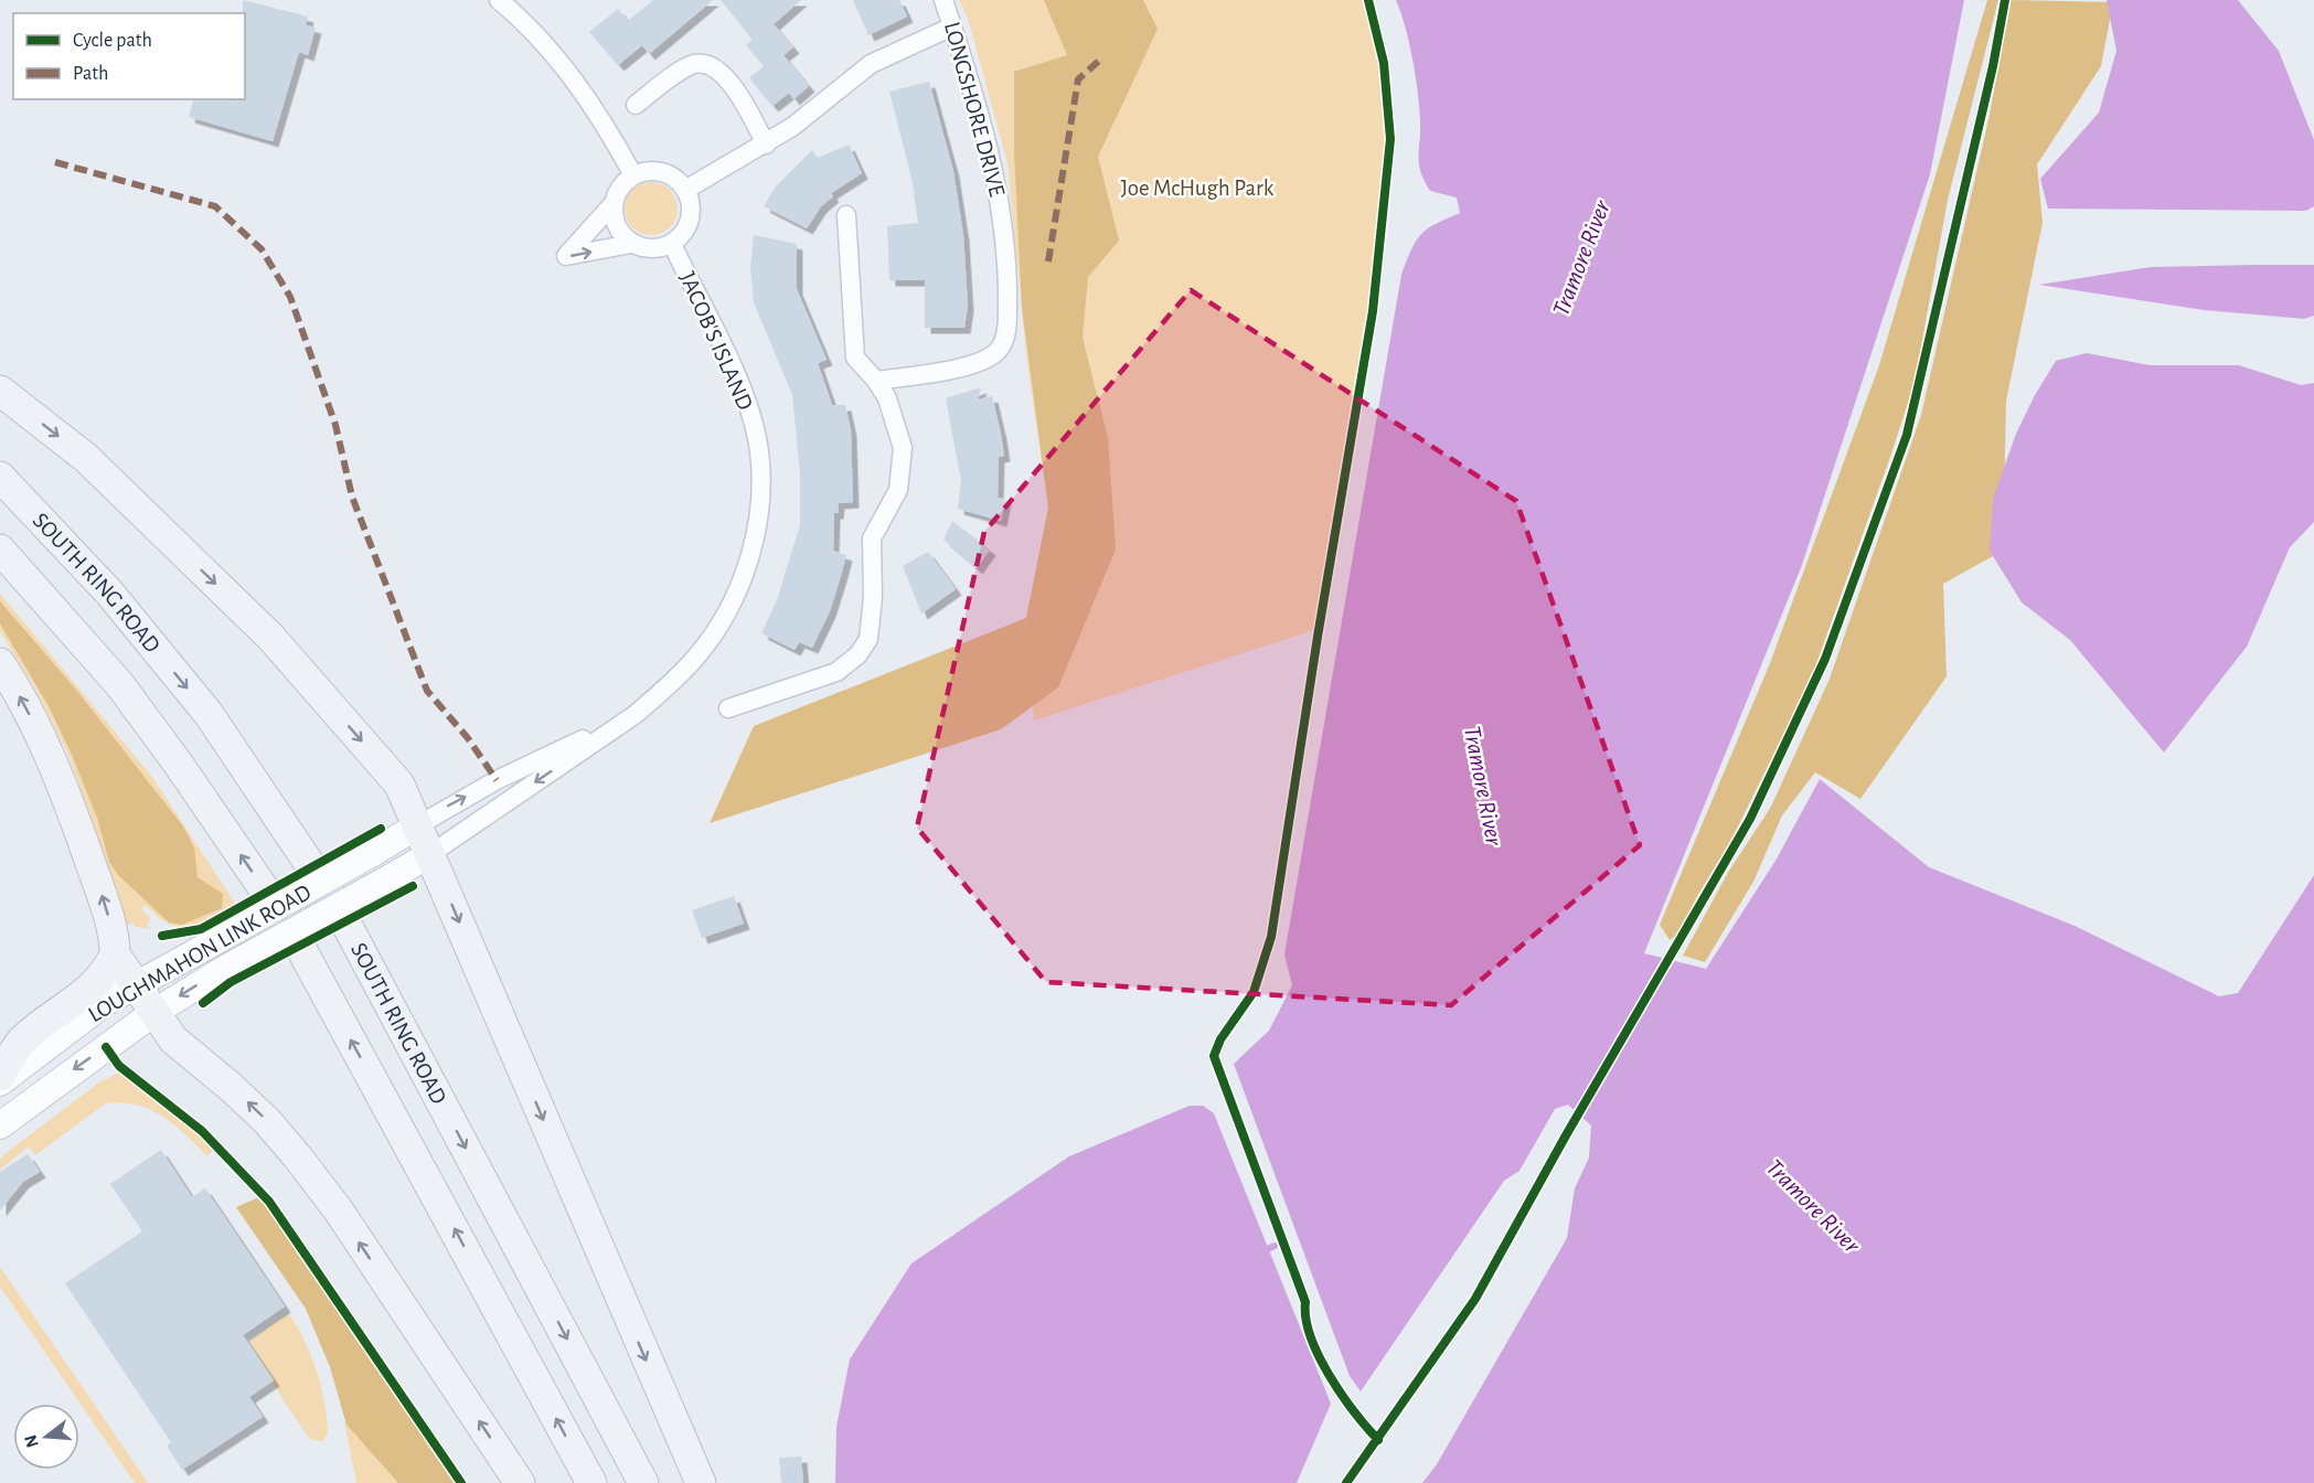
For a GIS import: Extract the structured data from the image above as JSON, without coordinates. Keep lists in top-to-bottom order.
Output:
{
  "streets": {
    "highway": ["SOUTH RING ROAD"],
    "main road": ["LOUGHMAHON LINK ROAD"],
    "street": ["LONGSHORE DRIVE", "JACOB'S ISLAND"]
  },
  "crossings": [
    ["JACOB'S ISLAND", "LOUGHMAHON LINK ROAD"]
  ],
  "water": ["Tramore River"],
  "parks": ["Joe McHugh Park"],
  "legend": ["Cycle path", "Path"],
  "north": "left"
}
